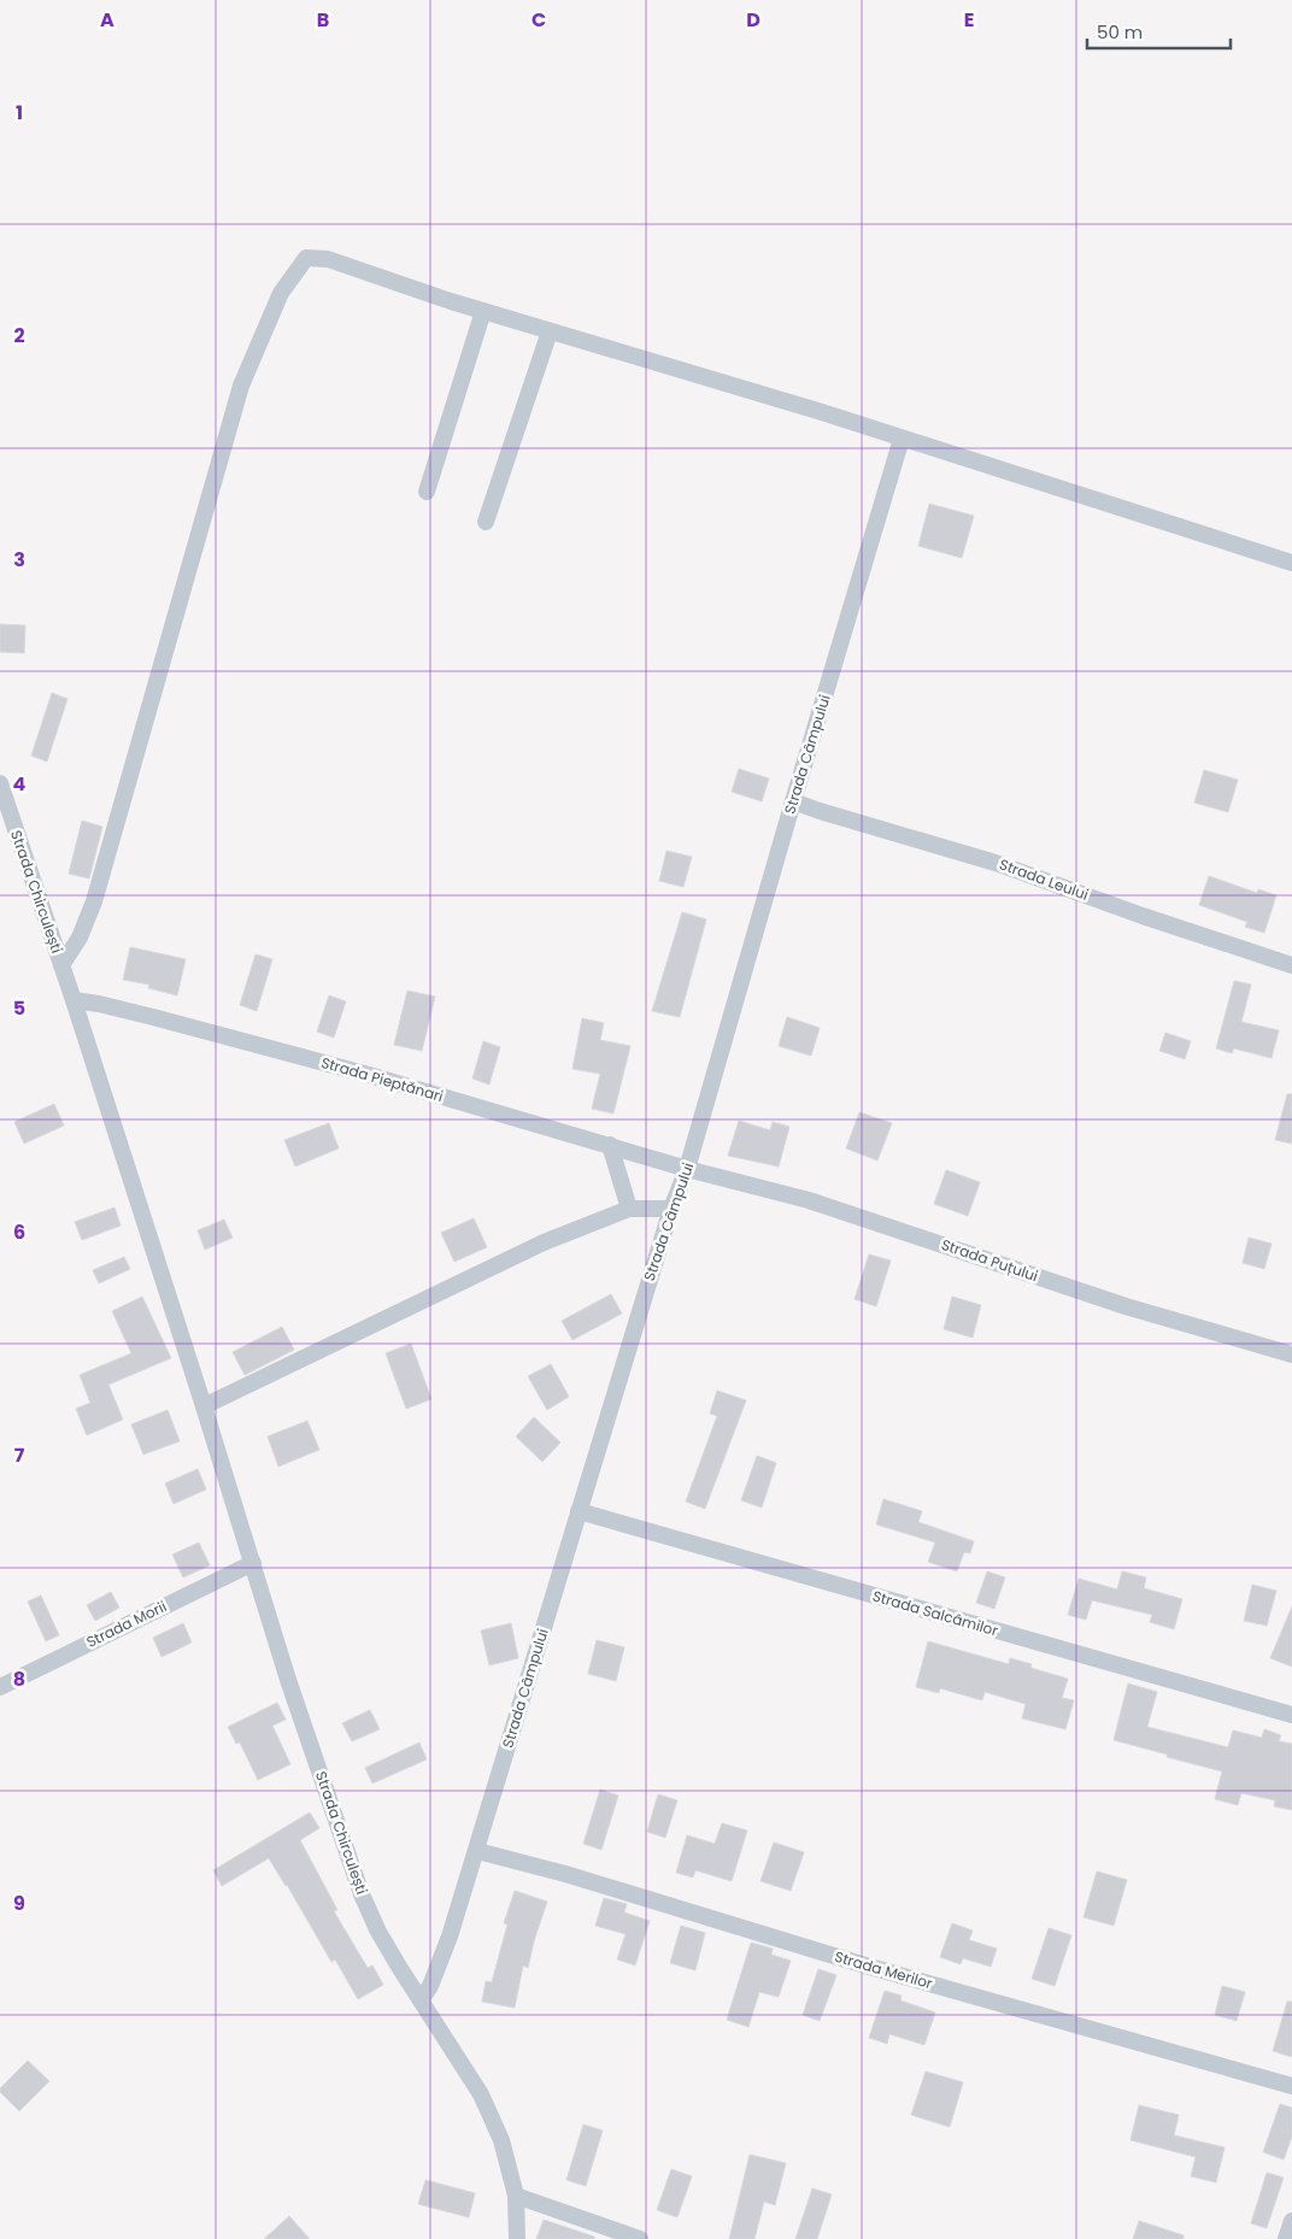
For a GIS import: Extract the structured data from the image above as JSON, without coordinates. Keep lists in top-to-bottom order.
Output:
{
  "streets": {
    "street": [
      "Strada Câmpului",
      "Strada Leului",
      "Strada Chirculești",
      "Strada Pieptănari",
      "Strada Puțului",
      "Strada Salcâmilor",
      "Strada Morii",
      "Strada Merilor"
    ]
  },
  "crossings": [
    ["Strada Câmpului", "Strada Leului"],
    ["Strada Câmpului", "Strada Chirculești"],
    ["Strada Câmpului", "Strada Pieptănari"],
    ["Strada Câmpului", "Strada Puțului"],
    ["Strada Câmpului", "Strada Salcâmilor"],
    ["Strada Câmpului", "Strada Merilor"],
    ["Strada Chirculești", "Strada Pieptănari"],
    ["Strada Chirculești", "Strada Morii"],
    ["Strada Pieptănari", "Strada Puțului"]
  ],
  "scale_bar": "50 m",
  "grid": {
    "columns": [
      "A",
      "B",
      "C",
      "D",
      "E"
    ],
    "rows": [
      "1",
      "2",
      "3",
      "4",
      "5",
      "6",
      "7",
      "8",
      "9"
    ]
  }
}
